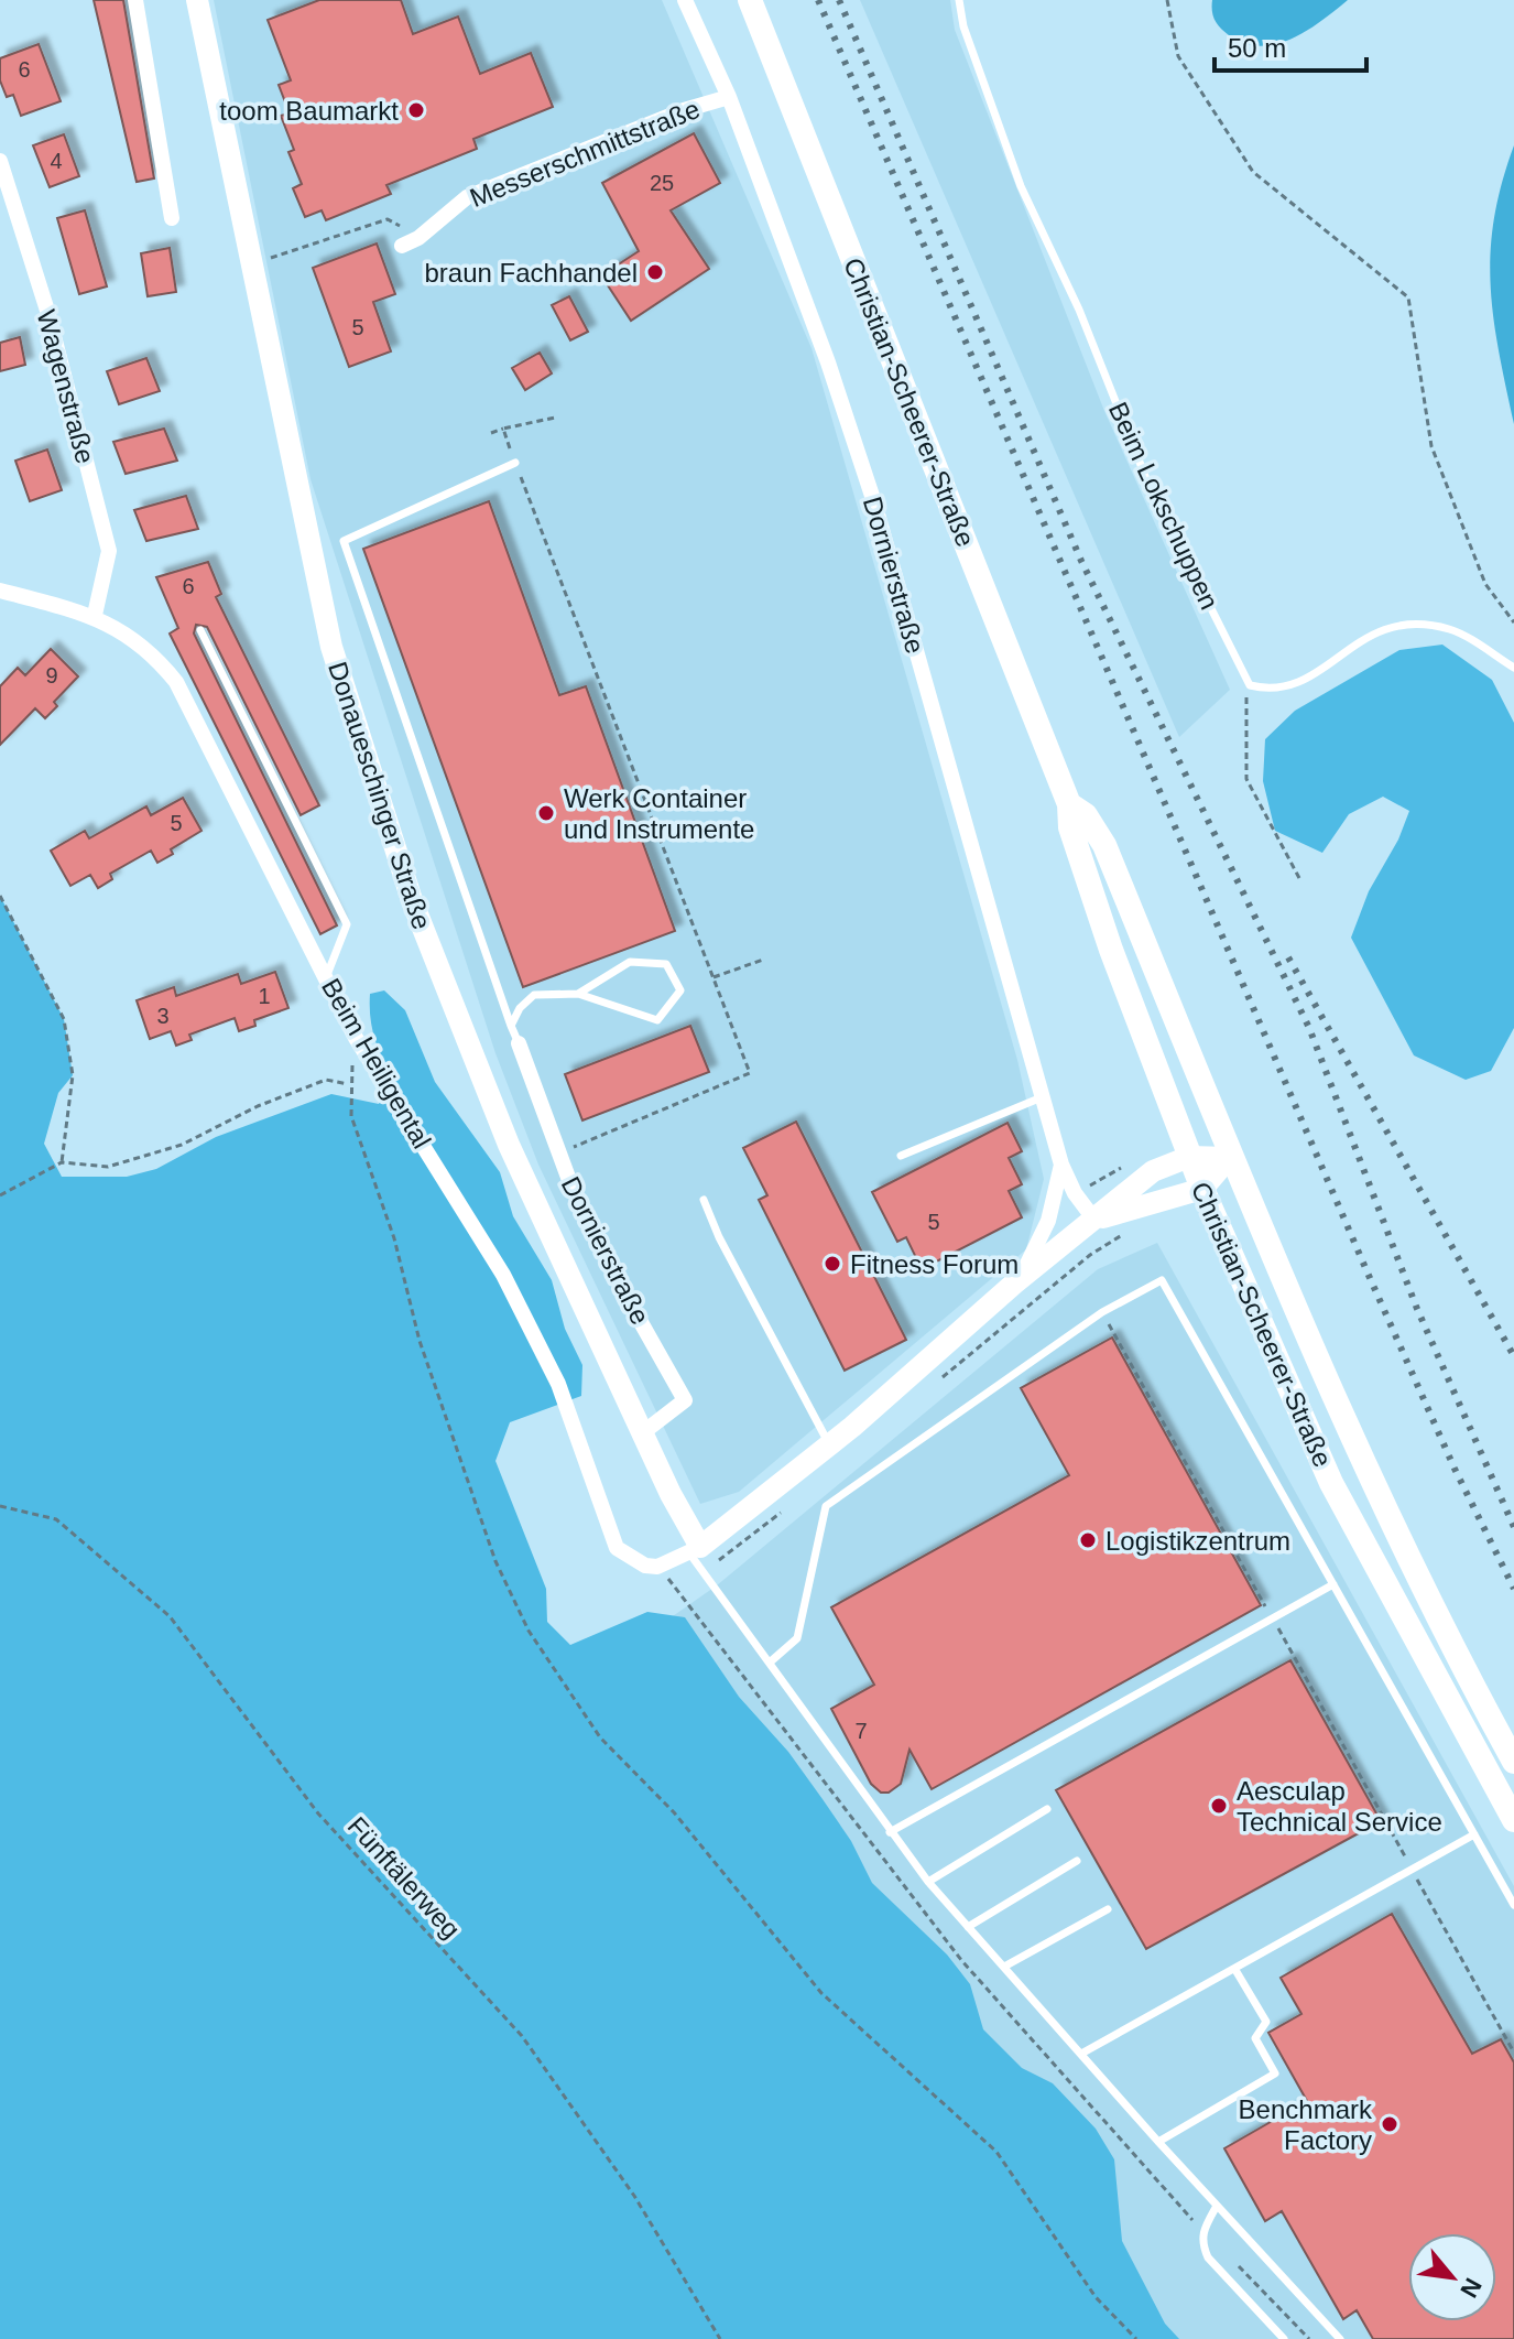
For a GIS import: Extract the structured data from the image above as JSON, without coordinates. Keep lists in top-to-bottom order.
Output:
{
  "streets": {
    "main road": ["Christian-Scheerer-Straße"],
    "street": [
      "Messerschmittstraße",
      "Wagenstraße",
      "Dornierstraße",
      "Donaueschinger Straße",
      "Beim Heiligental"
    ],
    "lane": ["Beim Lokschuppen"],
    "path": ["Fünftälerweg"]
  },
  "crossings": [
    ["Messerschmittstraße", "Dornierstraße"],
    ["Wagenstraße", "Beim Heiligental"],
    ["Dornierstraße", "Donaueschinger Straße"]
  ],
  "places": [
    "toom Baumarkt",
    "braun Fachhandel",
    "Werk Container und Instrumente",
    "Fitness Forum",
    "Logistikzentrum",
    "Aesculap Technical Service",
    "Benchmark Factory"
  ],
  "house_numbers": [
    "6",
    "4",
    "25",
    "5",
    "6",
    "9",
    "5",
    "1",
    "3",
    "5",
    "7"
  ],
  "scale_bar": "50 m",
  "north": "bottom right"
}
